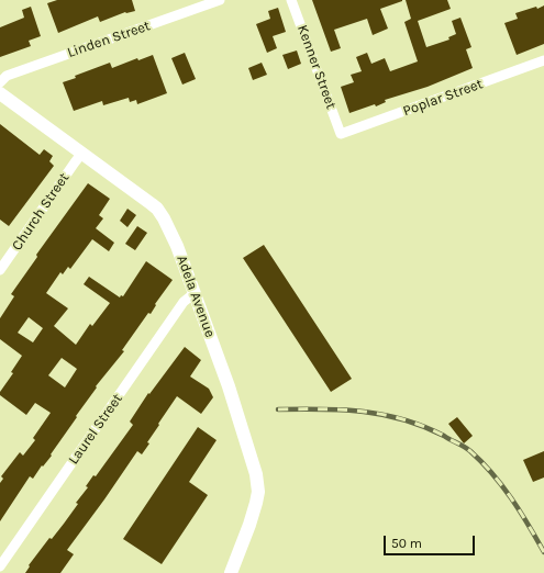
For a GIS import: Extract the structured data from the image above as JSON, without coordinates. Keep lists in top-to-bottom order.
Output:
{
  "streets": {
    "street": [
      "Linden Street",
      "Kenner Street",
      "Poplar Street",
      "Church Street",
      "Adela Avenue",
      "Laurel Street"
    ]
  },
  "crossings": [
    ["Kenner Street", "Poplar Street"],
    ["Church Street", "Adela Avenue"],
    ["Adela Avenue", "Laurel Street"]
  ],
  "scale_bar": "50 m"
}
